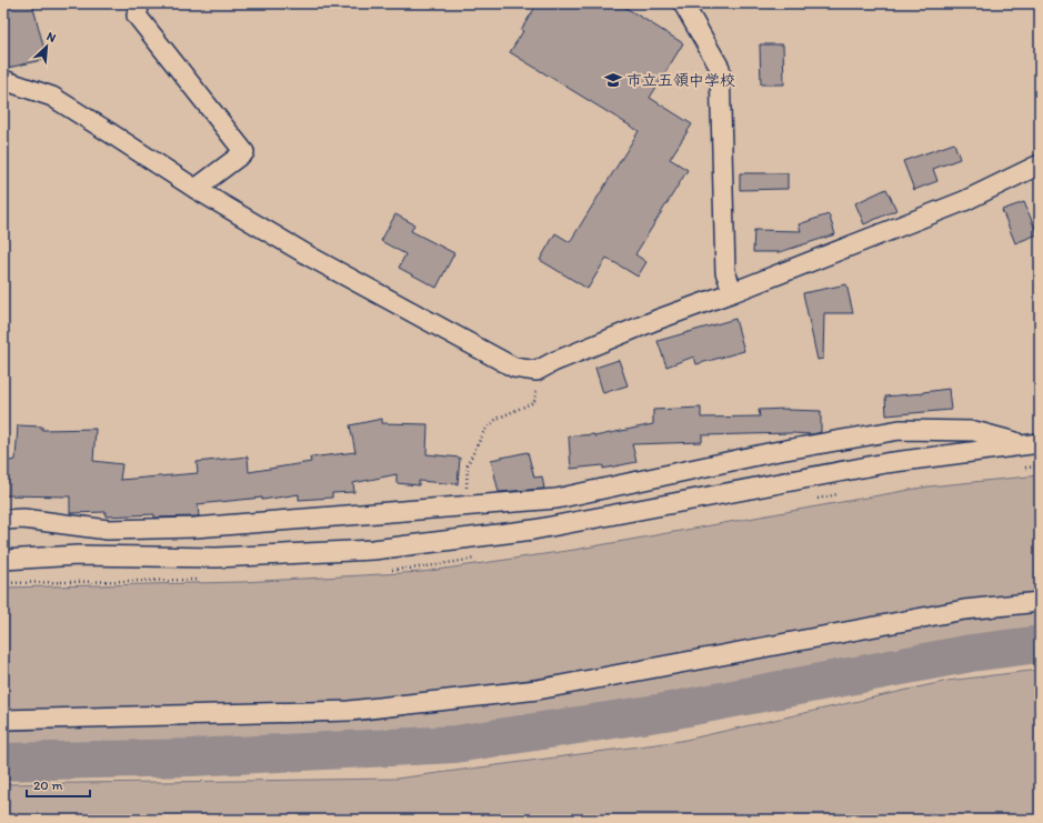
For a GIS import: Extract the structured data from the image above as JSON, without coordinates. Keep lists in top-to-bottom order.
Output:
{
  "places": {
    "school or university": ["市立五領中学校"]
  },
  "scale_bar": "20 m",
  "north": "top right"
}
